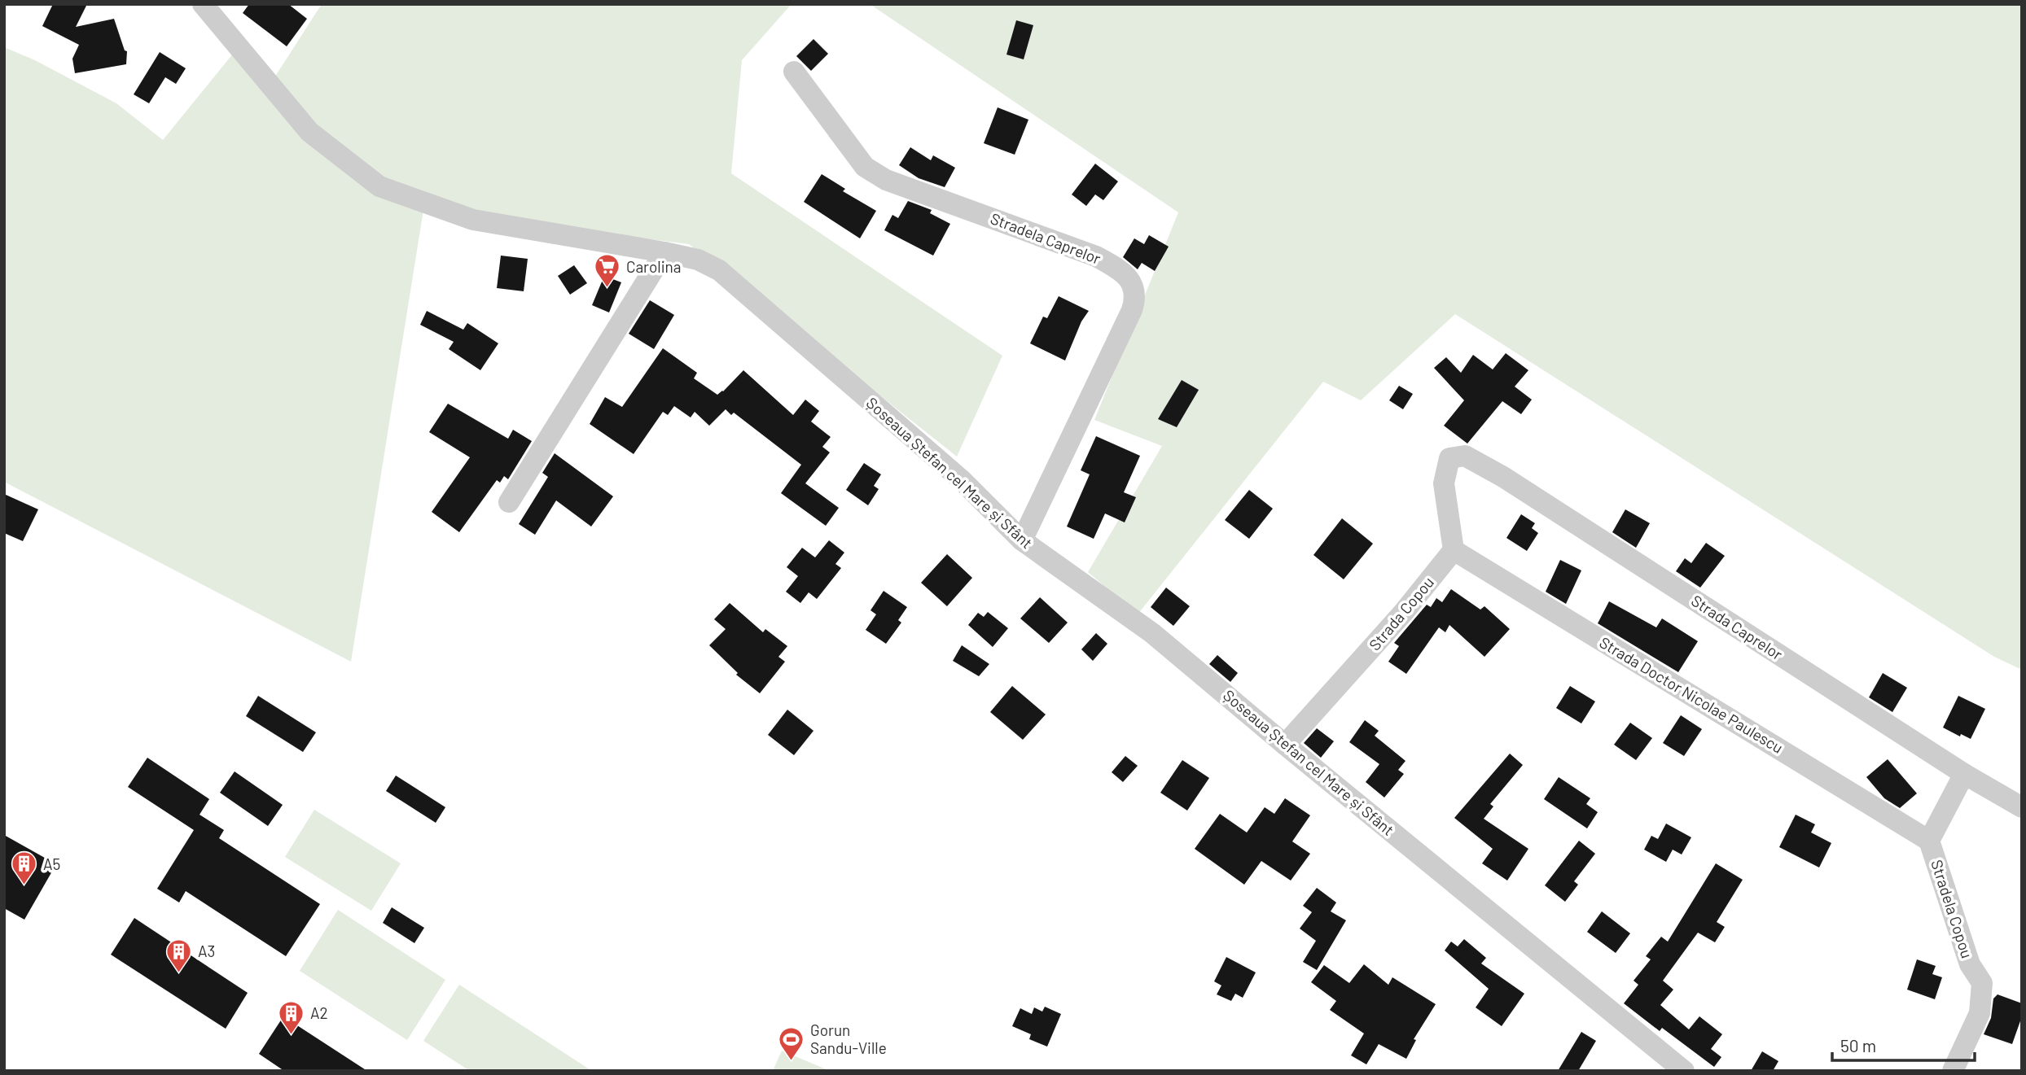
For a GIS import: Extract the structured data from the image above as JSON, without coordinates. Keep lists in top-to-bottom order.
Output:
{
  "streets": {
    "street": [
      "Stradela Caprelor",
      "Șoseaua Ștefan cel Mare și Sfânt",
      "Strada Copou",
      "Strada Caprelor",
      "Strada Doctor Nicolae Paulescu",
      "Stradela Copou"
    ]
  },
  "crossings": [
    ["Stradela Caprelor", "Șoseaua Ștefan cel Mare și Sfânt"],
    ["Șoseaua Ștefan cel Mare și Sfânt", "Strada Copou"],
    ["Strada Copou", "Strada Caprelor"],
    ["Strada Copou", "Strada Doctor Nicolae Paulescu"],
    ["Strada Caprelor", "Strada Doctor Nicolae Paulescu"],
    ["Strada Doctor Nicolae Paulescu", "Stradela Copou"]
  ],
  "places": {
    "supermarket": ["Carolina"],
    "building": ["A5", "A3", "A2"],
    "sports": ["Gorun Sandu-Ville"]
  },
  "scale_bar": "50 m"
}
